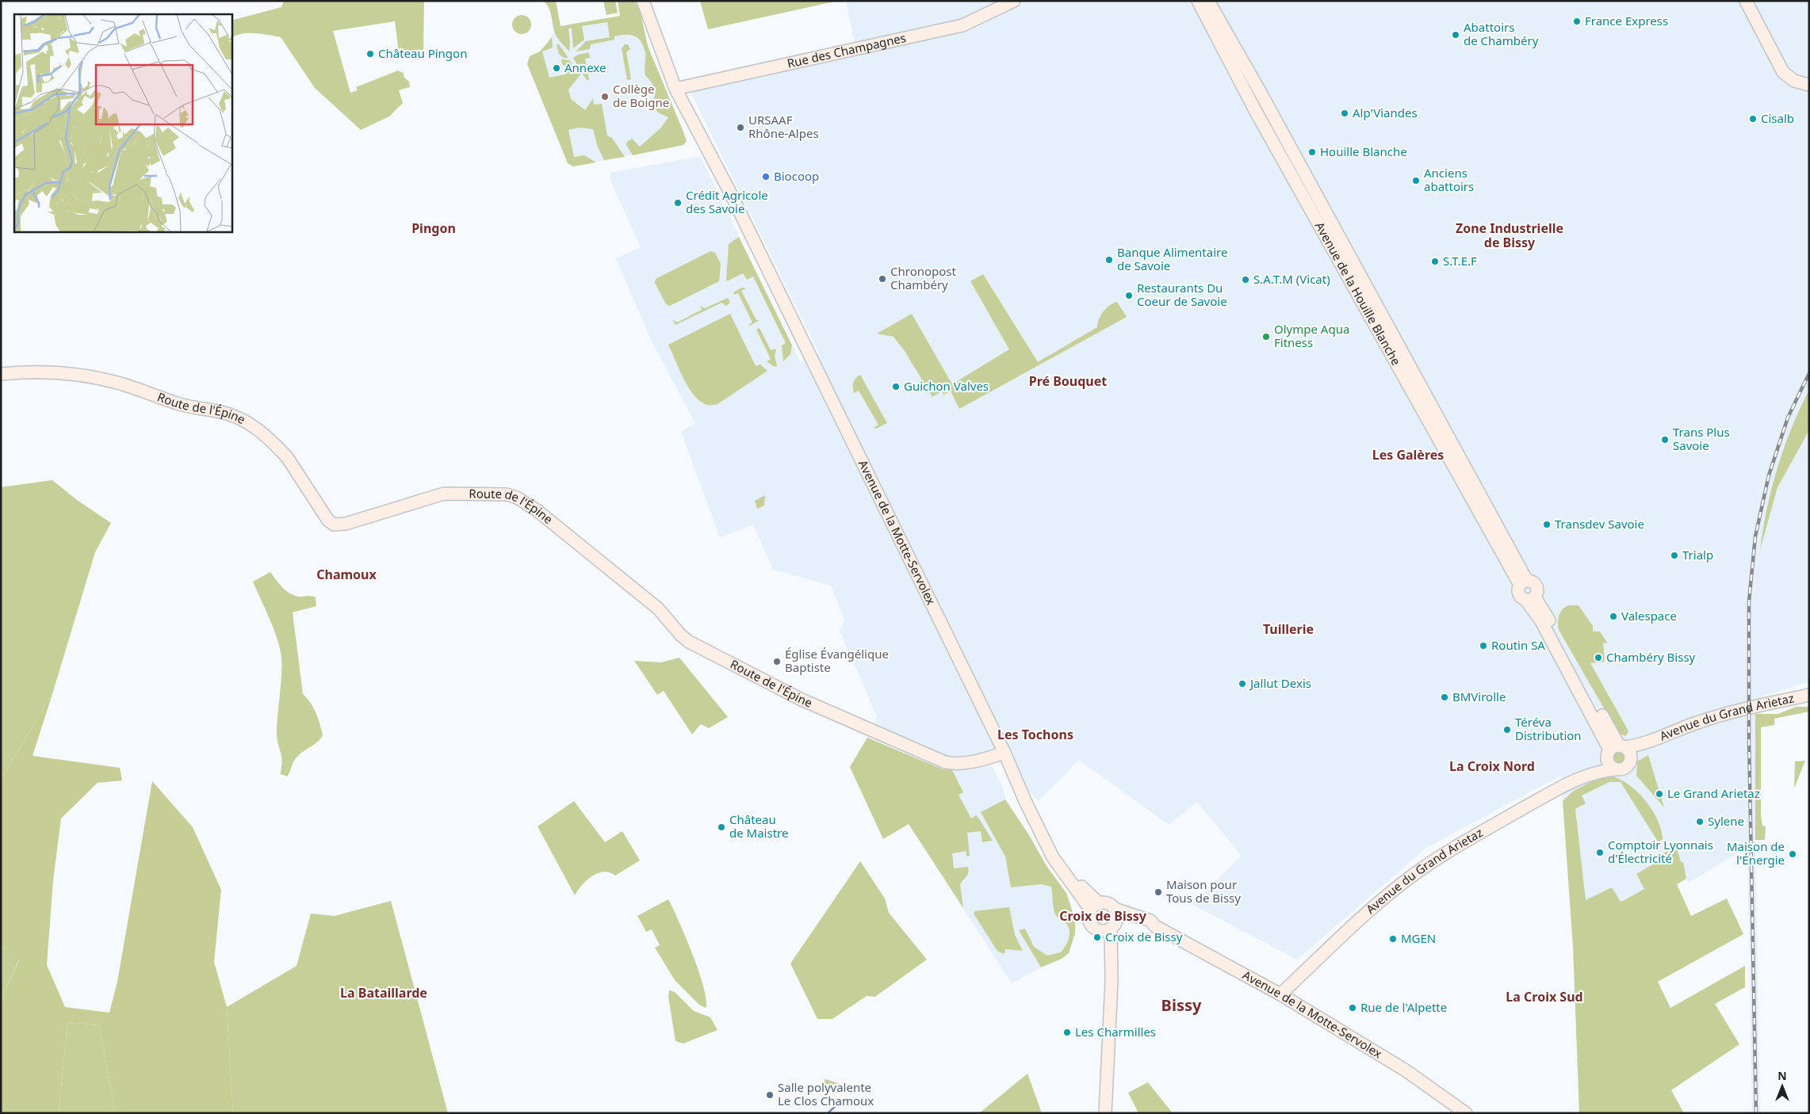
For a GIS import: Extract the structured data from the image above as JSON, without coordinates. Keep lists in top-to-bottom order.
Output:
{
  "streets": {
    "main road": [
      "Rue des Champagnes",
      "Avenue de la Houille Blanche",
      "Route de l'Épine",
      "Avenue de la Motte-Servolex",
      "Avenue du Grand Arietaz"
    ]
  },
  "crossings": [
    ["Rue des Champagnes", "Avenue de la Motte-Servolex"],
    ["Avenue de la Houille Blanche", "Avenue du Grand Arietaz"],
    ["Route de l'Épine", "Avenue de la Motte-Servolex"],
    ["Avenue de la Motte-Servolex", "Avenue du Grand Arietaz"]
  ],
  "districts": [
    "Pingon",
    "Zone Industrielle de Bissy",
    "Pré Bouquet",
    "Les Galères",
    "Chamoux",
    "Tuillerie",
    "Les Tochons",
    "La Croix Nord",
    "Croix de Bissy",
    "La Bataillarde",
    "La Croix Sud",
    "Bissy"
  ],
  "places": [
    "France Express",
    "Abattoirs de Chambéry",
    "Château Pingon",
    "Annexe",
    "Collège de Boigne",
    "Alp'Viandes",
    "Cisalb",
    "URSAAF Rhône-Alpes",
    "Houille Blanche",
    "Biocoop",
    "Anciens abattoirs",
    "Crédit Agricole des Savoie",
    "Banque Alimentaire de Savoie",
    "S.T.E.F",
    "Chronopost Chambéry",
    "S.A.T.M (Vicat)",
    "Restaurants Du Coeur de Savoie",
    "Olympe Aqua Fitness",
    "Guichon Valves",
    "Trans Plus Savoie",
    "Transdev Savoie",
    "Trialp",
    "Valespace",
    "Routin SA",
    "Chambéry Bissy",
    "Église Évangélique Baptiste",
    "Jallut Dexis",
    "BMVirolle",
    "Téréva Distribution",
    "Le Grand Arietaz",
    "Sylene",
    "Château de Maistre",
    "Comptoir Lyonnais d'Électricité",
    "Maison de l'Énergie",
    "Maison pour Tous de Bissy",
    "Croix de Bissy",
    "MGEN",
    "Rue de l'Alpette",
    "Les Charmilles",
    "Salle polyvalente Le Clos Chamoux"
  ],
  "north": "top"
}
